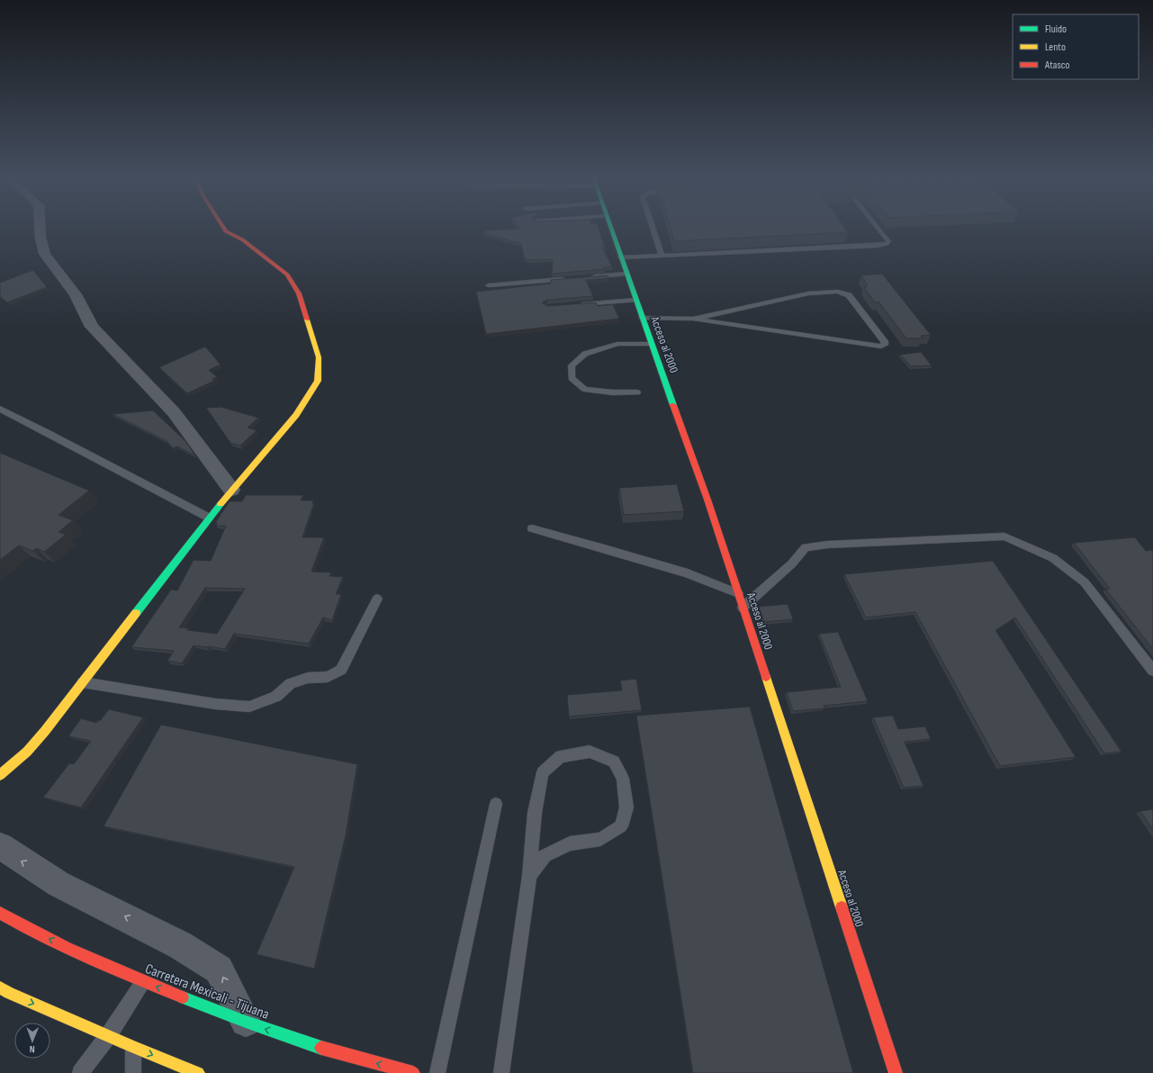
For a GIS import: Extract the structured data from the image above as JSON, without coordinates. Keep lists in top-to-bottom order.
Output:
{
  "streets": {
    "main road": ["Acceso al 2000", "Carretera Mexicali - Tijuana"]
  },
  "legend": ["Fluido", "Lento", "Atasco"],
  "north": "bottom"
}
